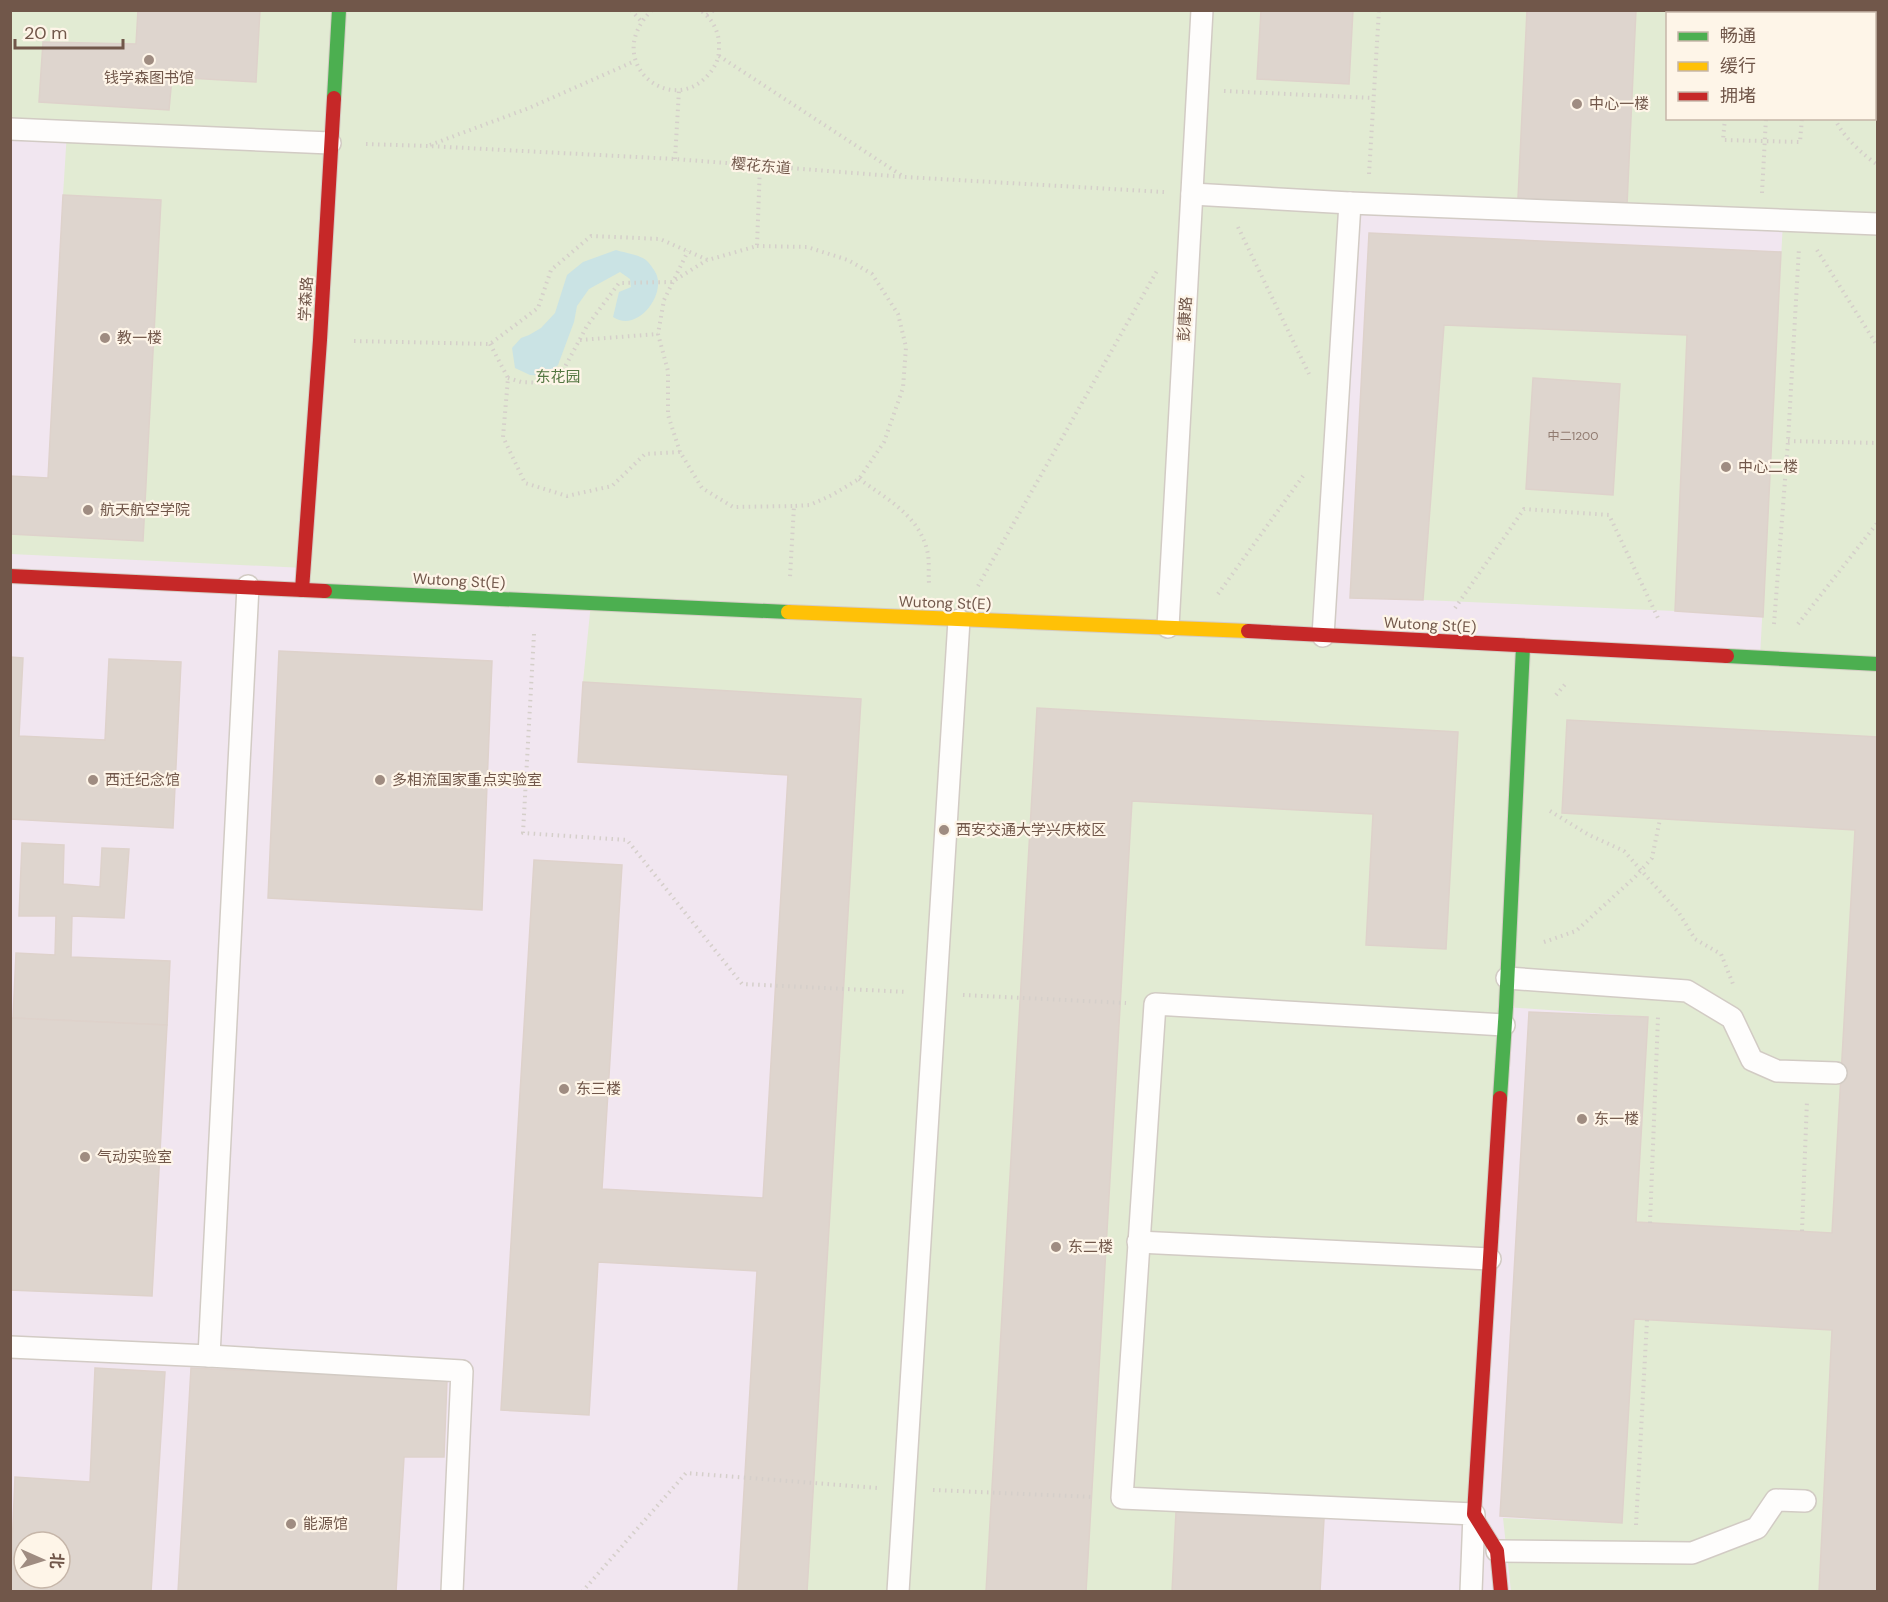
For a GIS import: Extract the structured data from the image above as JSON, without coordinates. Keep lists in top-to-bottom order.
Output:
{
  "streets": {
    "street": ["学森路", "Wutong St(E)"],
    "lane": ["彭康路"],
    "path": ["樱花东道"]
  },
  "crossings": [
    ["樱花东道", "学森路"],
    ["樱花东道", "彭康路"],
    ["学森路", "Wutong St(E)"],
    ["彭康路", "Wutong St(E)"]
  ],
  "parks": ["东花园"],
  "places": [
    "钱学森图书馆",
    "中心一楼",
    "教一楼",
    "中心二楼",
    "航天航空学院",
    "西迁纪念馆",
    "多相流国家重点实验室",
    "西安交通大学兴庆校区",
    "东三楼",
    "东一楼",
    "气动实验室",
    "东二楼",
    "能源馆"
  ],
  "house_numbers": ["中二1200"],
  "legend": ["畅通", "缓行", "拥堵"],
  "scale_bar": "20 m",
  "north": "right"
}
